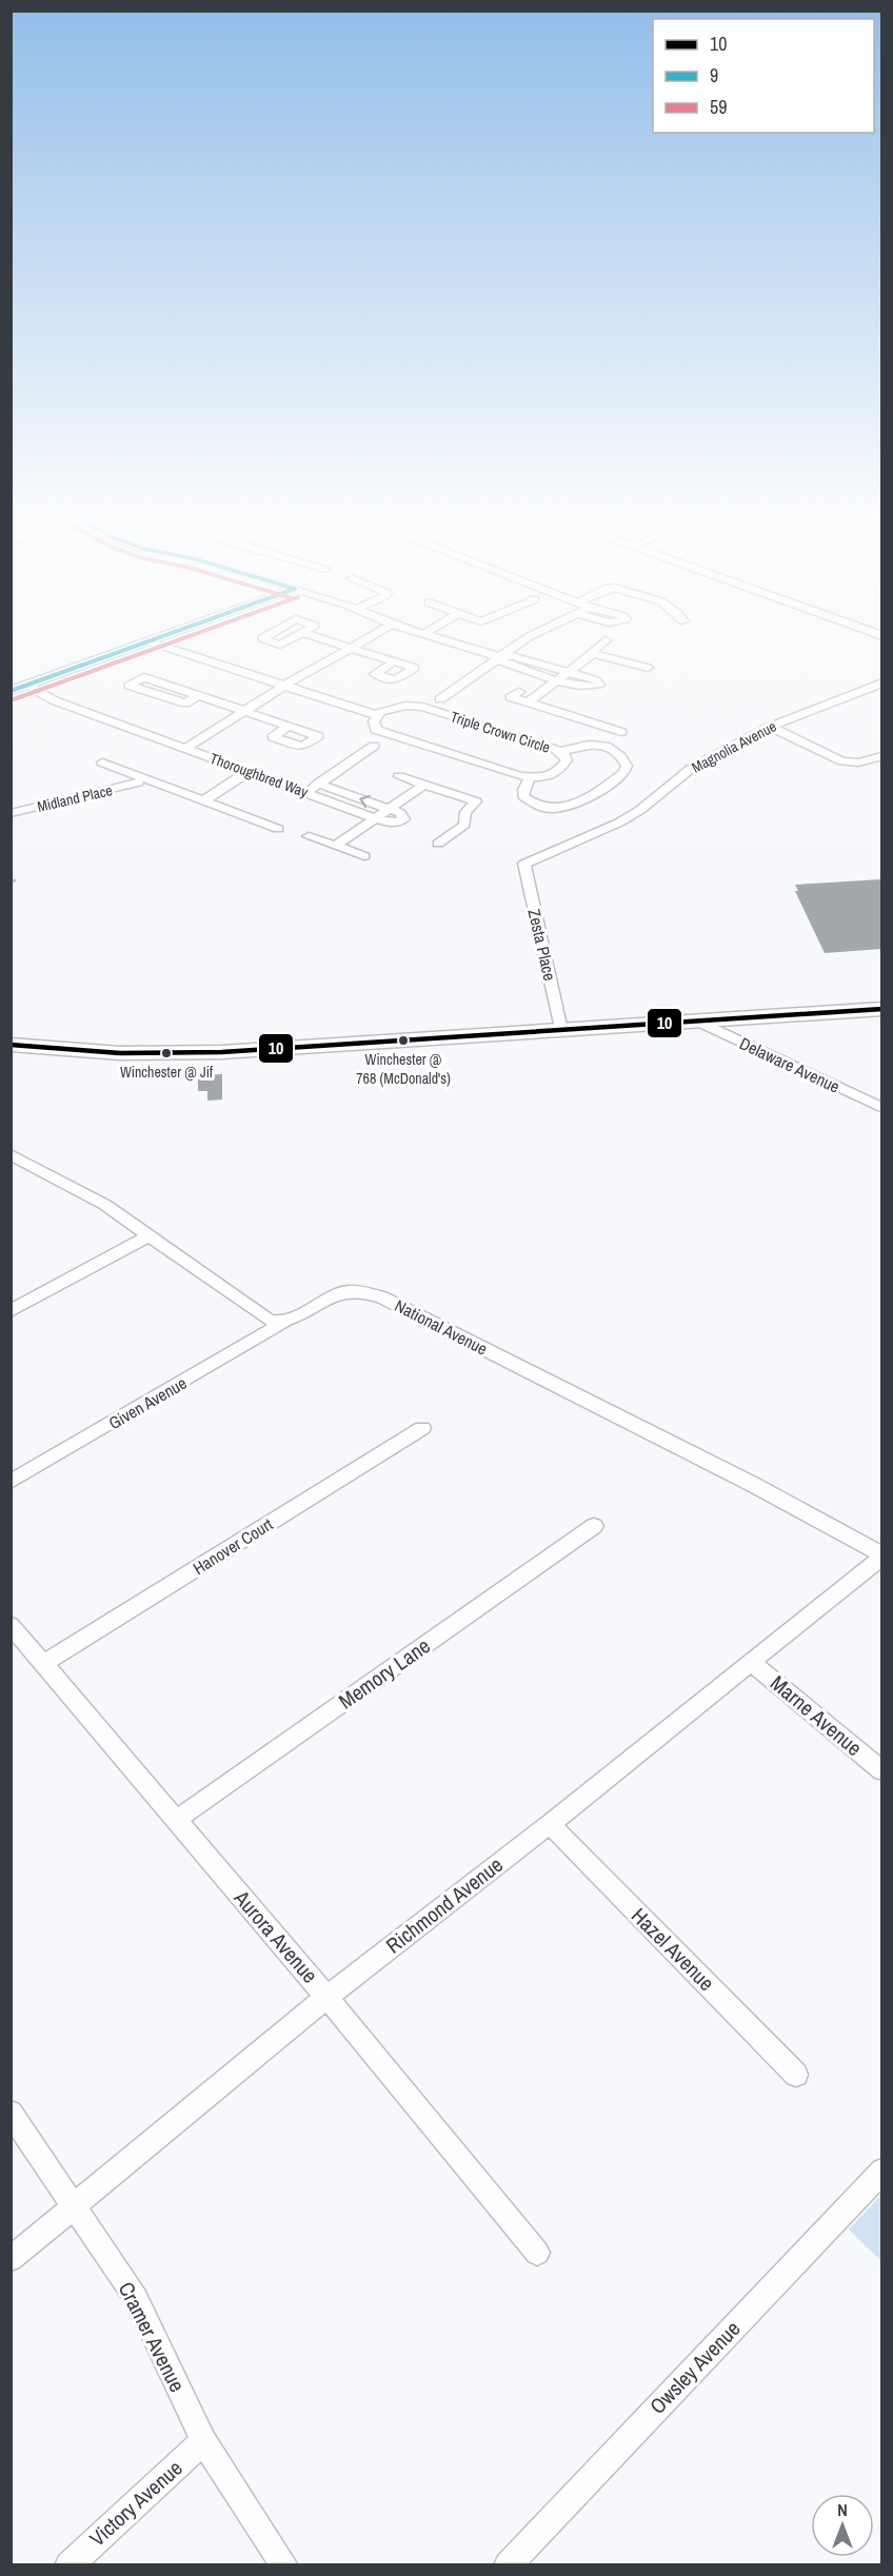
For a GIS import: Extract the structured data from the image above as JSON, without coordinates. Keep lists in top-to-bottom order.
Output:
{
  "streets": {
    "street": [
      "Triple Crown Circle",
      "Magnolia Avenue",
      "Thoroughbred Way",
      "Midland Place",
      "Zesta Place",
      "Delaware Avenue",
      "National Avenue",
      "Given Avenue",
      "Hanover Court",
      "Memory Lane",
      "Marne Avenue",
      "Richmond Avenue",
      "Aurora Avenue",
      "Hazel Avenue",
      "Cramer Avenue",
      "Owsley Avenue",
      "Victory Avenue"
    ]
  },
  "crossings": [
    ["Magnolia Avenue", "Zesta Place"],
    ["National Avenue", "Given Avenue"],
    ["National Avenue", "Richmond Avenue"],
    ["Hanover Court", "Aurora Avenue"],
    ["Memory Lane", "Aurora Avenue"],
    ["Marne Avenue", "Richmond Avenue"],
    ["Richmond Avenue", "Aurora Avenue"],
    ["Richmond Avenue", "Hazel Avenue"],
    ["Richmond Avenue", "Cramer Avenue"],
    ["Cramer Avenue", "Victory Avenue"]
  ],
  "places": ["Winchester @ 768 (McDonald's)", "Winchester @ Jif"],
  "lines": ["transit line 9", "transit line 59", "transit line 10"],
  "legend": ["10", "9", "59"],
  "north": "top"
}
